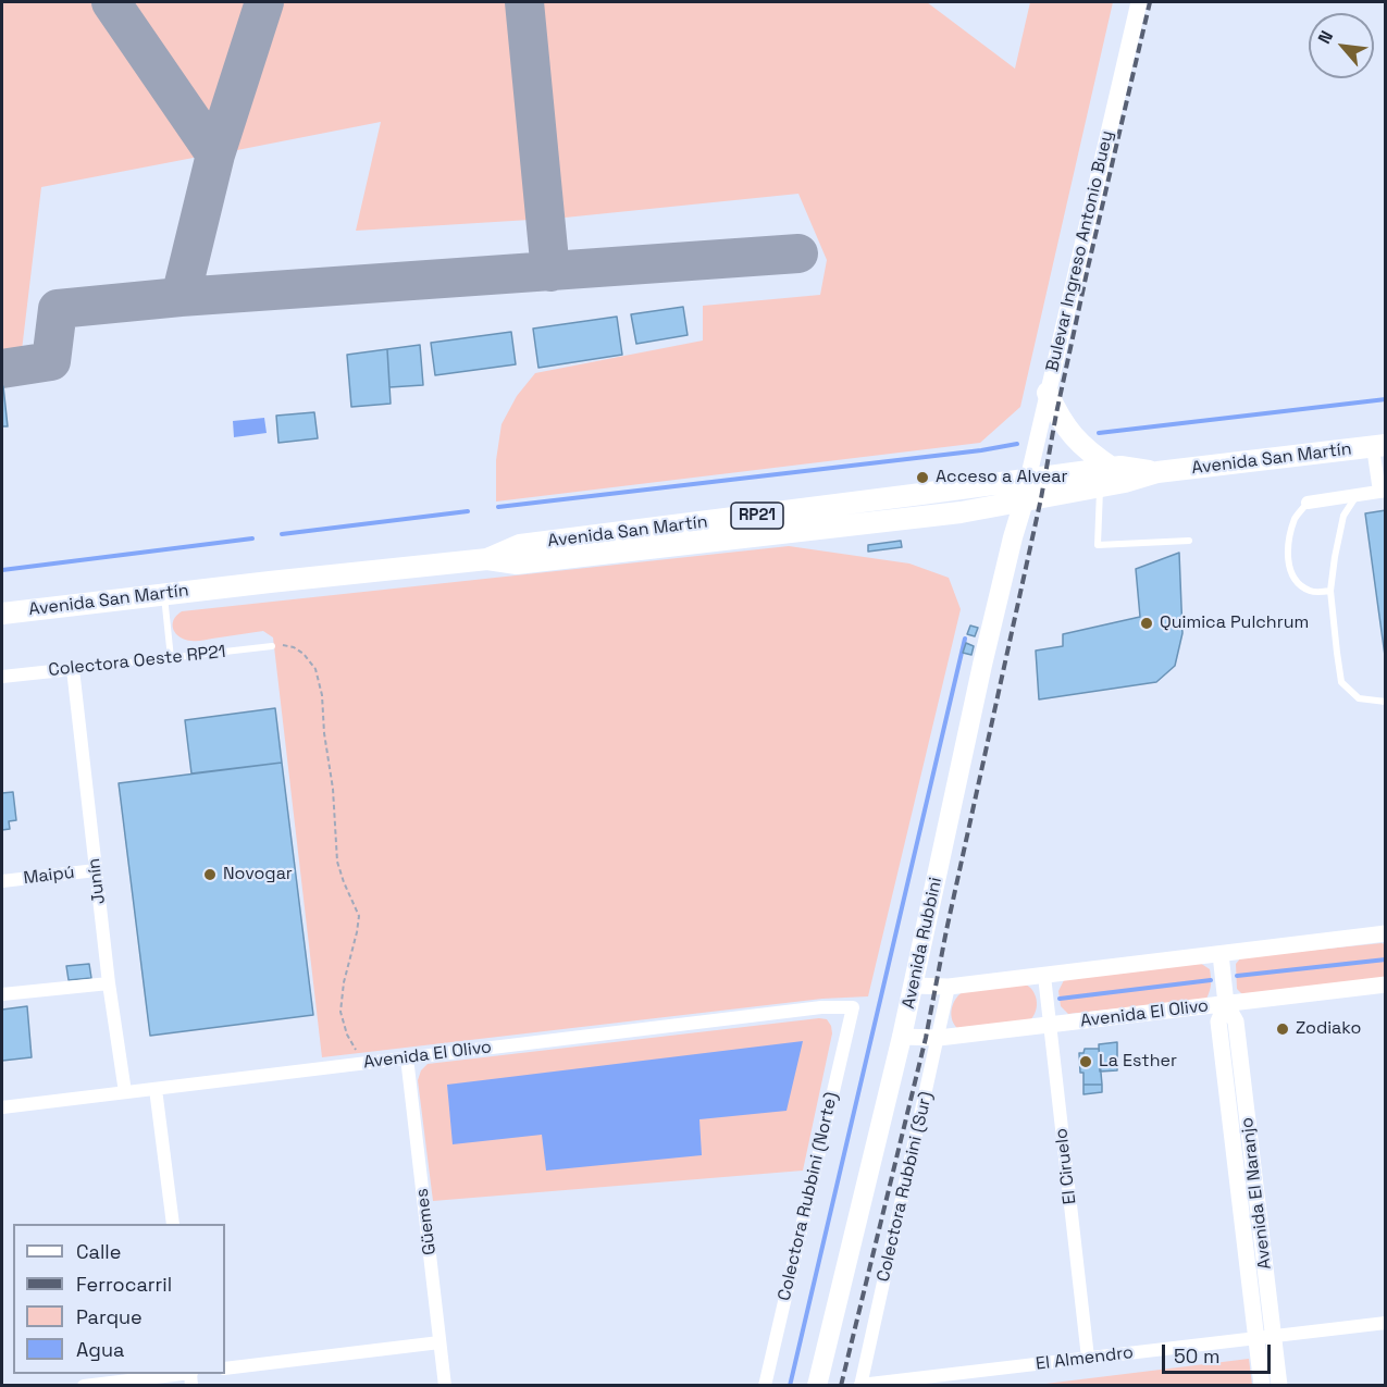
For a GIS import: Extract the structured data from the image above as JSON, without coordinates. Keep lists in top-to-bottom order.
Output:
{
  "streets": {
    "main road": ["Avenida San Martín", "RP21", "Avenida Rubbini"],
    "street": [
      "Bulevar Ingreso Antonio Buey",
      "Colectora Oeste RP21",
      "Maipú",
      "Junín",
      "Avenida El Olivo",
      "El Ciruelo",
      "Colectora Rubbini (Sur)",
      "Avenida El Naranjo",
      "Colectora Rubbini (Norte)",
      "Güemes",
      "El Almendro"
    ]
  },
  "crossings": [
    ["Bulevar Ingreso Antonio Buey", "Avenida San Martín"],
    ["Bulevar Ingreso Antonio Buey", "Avenida Rubbini"],
    ["Avenida San Martín", "Avenida Rubbini"],
    ["Colectora Oeste RP21", "Junín"],
    ["Maipú", "Junín"],
    ["Junín", "Avenida El Olivo"],
    ["Avenida Rubbini", "Avenida El Olivo"],
    ["Avenida El Olivo", "El Ciruelo"],
    ["Avenida El Olivo", "Colectora Rubbini (Sur)"],
    ["Avenida El Olivo", "Avenida El Naranjo"],
    ["Avenida El Olivo", "Colectora Rubbini (Norte)"],
    ["Avenida El Olivo", "Güemes"],
    ["El Ciruelo", "El Almendro"],
    ["Colectora Rubbini (Sur)", "El Almendro"],
    ["Avenida El Naranjo", "El Almendro"]
  ],
  "places": [
    "Acceso a Alvear",
    "Quimica Pulchrum",
    "Novogar",
    "Zodiako",
    "La Esther"
  ],
  "legend": [
    "Calle",
    "Ferrocarril",
    "Parque",
    "Agua"
  ],
  "scale_bar": "50 m",
  "north": "top left"
}
